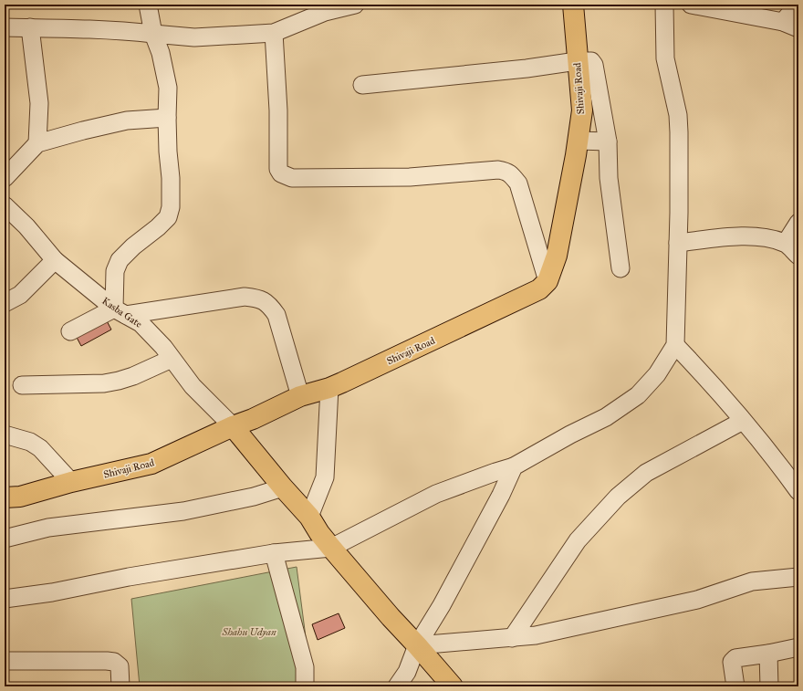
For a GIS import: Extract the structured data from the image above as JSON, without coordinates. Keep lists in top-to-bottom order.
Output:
{
  "streets": {
    "main road": ["Shivaji Road"],
    "street": ["Kasba Gate"]
  },
  "crossings": [
    ["Shivaji Road", "Kasba Gate"]
  ],
  "parks": ["Shahu Udyan"]
}
